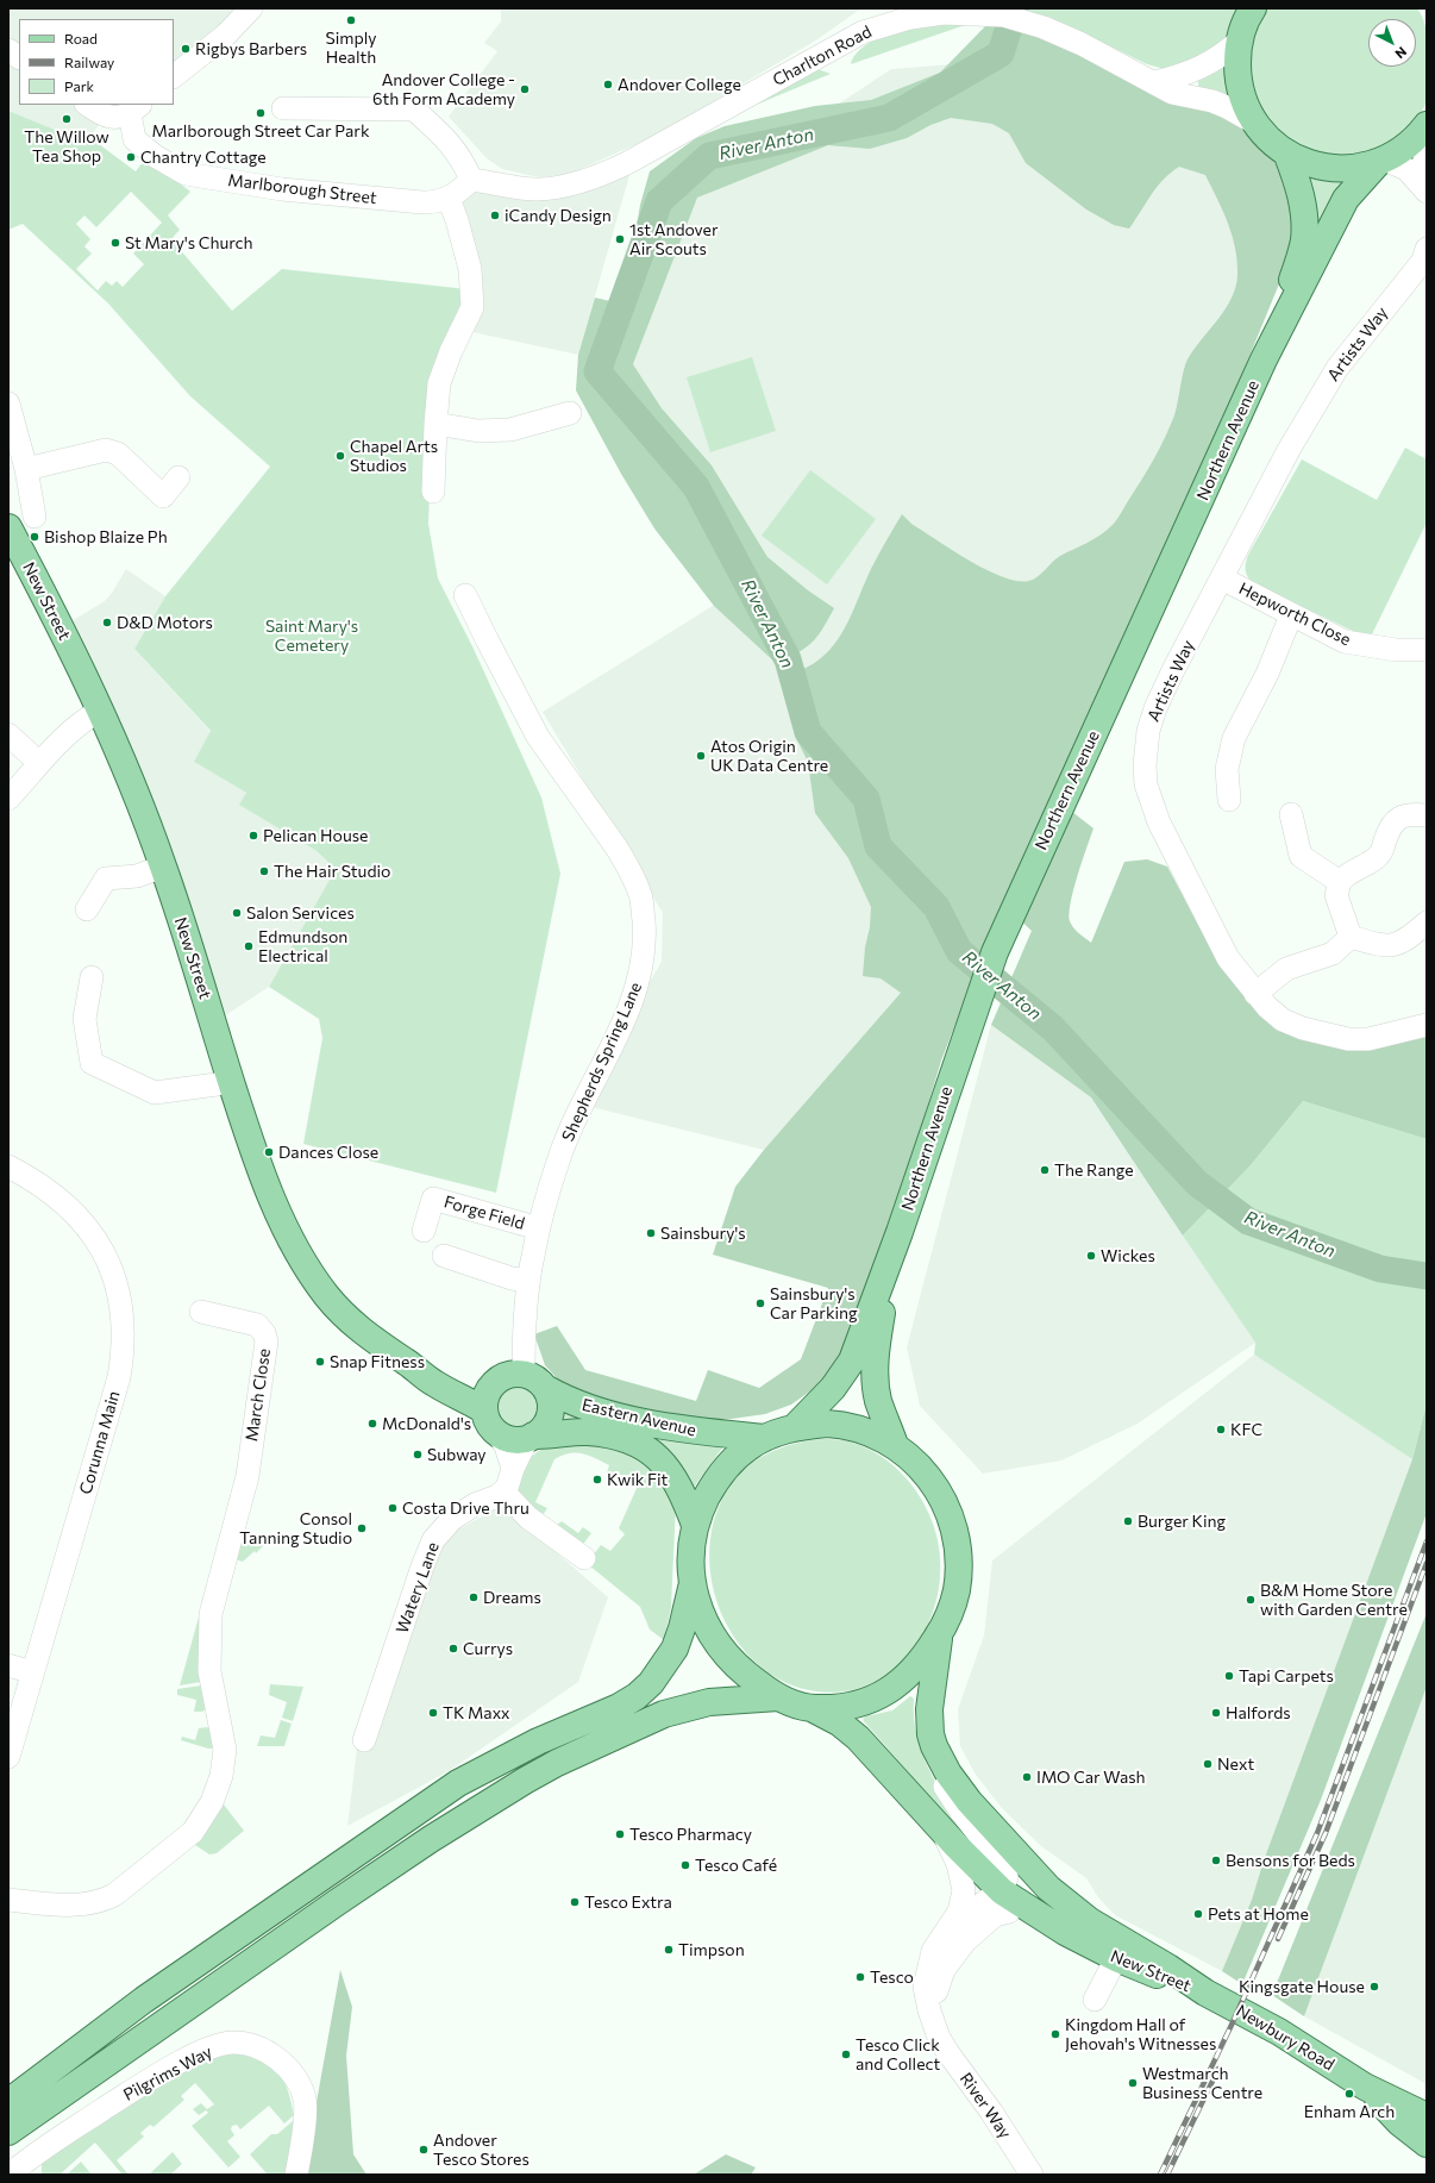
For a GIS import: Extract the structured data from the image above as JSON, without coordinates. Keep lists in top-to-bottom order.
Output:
{
  "streets": {
    "main road": [
      "Northern Avenue",
      "New Street",
      "Eastern Avenue",
      "Newbury Road"
    ],
    "street": [
      "Charlton Road",
      "Marlborough Street",
      "Artists Way",
      "Hepworth Close",
      "Shepherds Spring Lane",
      "Forge Field",
      "March Close",
      "Corunna Main",
      "Watery Lane",
      "Pilgrims Way",
      "River Way"
    ]
  },
  "crossings": [
    ["Artists Way", "Hepworth Close"],
    ["New Street", "Shepherds Spring Lane"],
    ["New Street", "Eastern Avenue"],
    ["New Street", "Newbury Road"],
    ["New Street", "River Way"],
    ["Shepherds Spring Lane", "Forge Field"],
    ["Shepherds Spring Lane", "Eastern Avenue"]
  ],
  "water": ["River Anton"],
  "parks": ["Saint Mary's Cemetery"],
  "places": [
    "Simply Health",
    "Rigbys Barbers",
    "Andover College",
    "Andover College - 6th Form Academy",
    "Marlborough Street Car Park",
    "The Willow Tea Shop",
    "Chantry Cottage",
    "iCandy Design",
    "1st Andover Air Scouts",
    "St Mary's Church",
    "Chapel Arts Studios",
    "Bishop Blaize Ph",
    "D&D Motors",
    "Atos Origin UK Data Centre",
    "Pelican House",
    "The Hair Studio",
    "Salon Services",
    "Edmundson Electrical",
    "Dances Close",
    "The Range",
    "Sainsbury's",
    "Wickes",
    "Sainsbury's Car Parking",
    "Snap Fitness",
    "McDonald's",
    "KFC",
    "Subway",
    "Kwik Fit",
    "Costa Drive Thru",
    "Burger King",
    "Consol Tanning Studio",
    "Dreams",
    "B&M Home Store with Garden Centre",
    "Currys",
    "Tapi Carpets",
    "TK Maxx",
    "Halfords",
    "Next",
    "IMO Car Wash",
    "Tesco Pharmacy",
    "Bensons for Beds",
    "Tesco Café",
    "Tesco Extra",
    "Pets at Home",
    "Timpson",
    "Tesco",
    "Kingsgate House",
    "Kingdom Hall of Jehovah's Witnesses",
    "Tesco Click and Collect",
    "Westmarch Business Centre",
    "Enham Arch",
    "Andover Tesco Stores"
  ],
  "legend": ["Road", "Railway", "Park"],
  "north": "bottom right"
}
